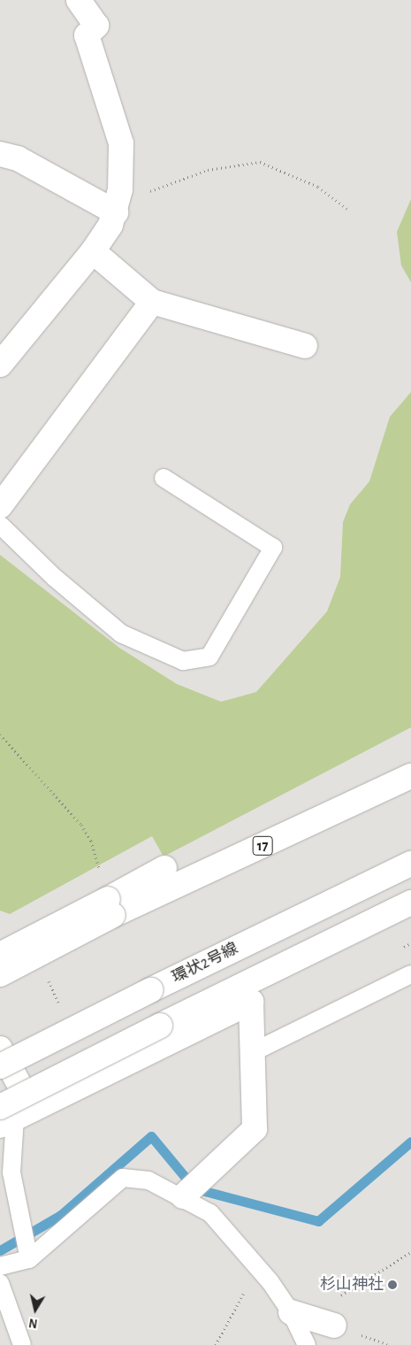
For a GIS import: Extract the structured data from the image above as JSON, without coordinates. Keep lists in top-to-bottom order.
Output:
{
  "streets": {
    "street": ["17", "環状2号線"]
  },
  "places": ["杉山神社"],
  "north": "bottom"
}
